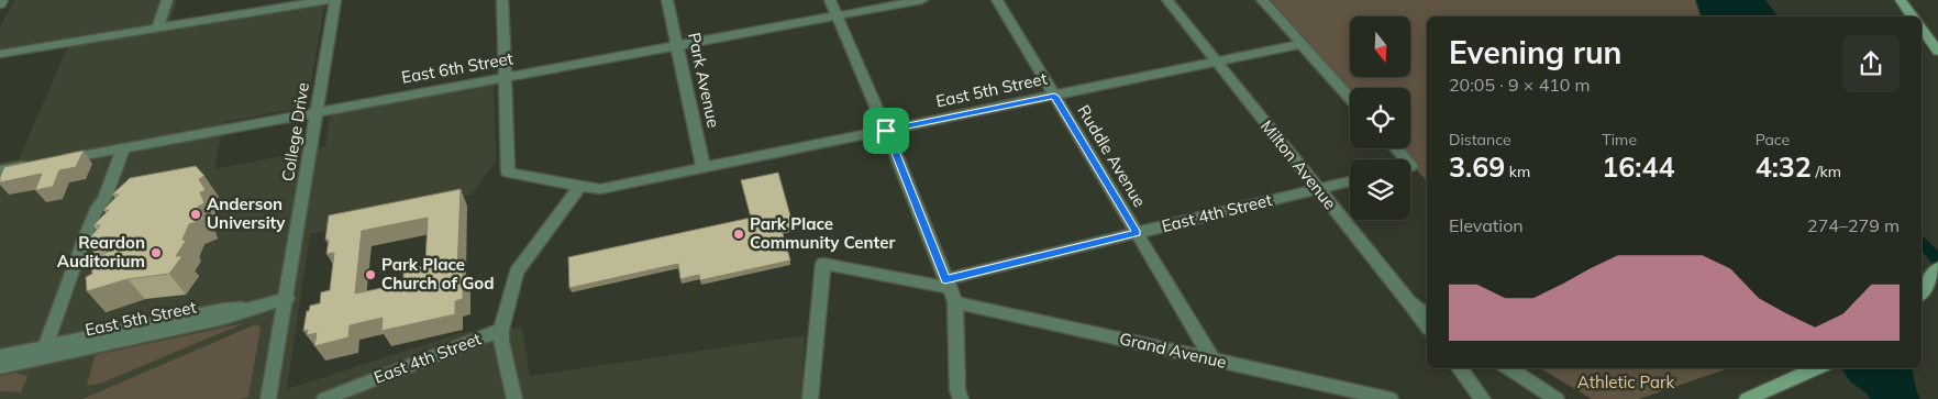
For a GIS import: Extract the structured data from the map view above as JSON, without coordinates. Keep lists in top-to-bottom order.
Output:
{
  "streets": {
    "street": [
      "East 6th Street",
      "Park Avenue",
      "East 5th Street",
      "College Drive",
      "Ruddle Avenue",
      "Milton Avenue",
      "East 4th Street",
      "Grand Avenue"
    ]
  },
  "crossings": [
    ["East 6th Street", "Park Avenue"],
    ["East 6th Street", "East 5th Street"],
    ["East 6th Street", "College Drive"],
    ["Park Avenue", "East 5th Street"],
    ["East 5th Street", "College Drive"],
    ["East 5th Street", "Ruddle Avenue"],
    ["East 5th Street", "Milton Avenue"],
    ["Ruddle Avenue", "East 4th Street"],
    ["Ruddle Avenue", "Grand Avenue"],
    ["Milton Avenue", "East 4th Street"],
    ["East 4th Street", "Grand Avenue"]
  ],
  "parks": ["Athletic Park"],
  "places": [
    "Anderson University",
    "Park Place Community Center",
    "Reardon Auditorium",
    "Park Place Church of God"
  ],
  "north": "bottom",
  "page": {
    "heading": ["Evening run", "20:05 · 9 × 410 m"],
    "stats": [
      ["Distance", "3.69 km"],
      ["Time", "16:44"],
      ["Pace", "4:32 /km"]
    ],
    "chart": ["Elevation", "274–279 m"]
  }
}
